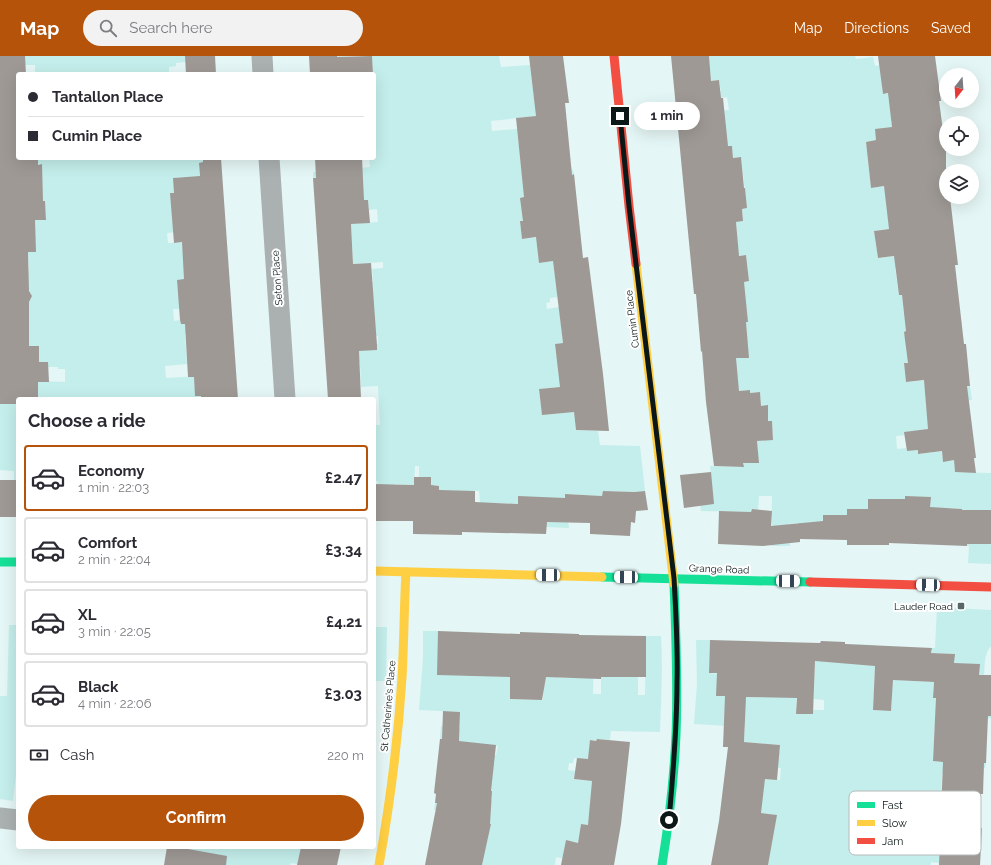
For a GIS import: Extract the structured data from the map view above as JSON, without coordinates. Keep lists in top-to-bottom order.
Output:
{
  "streets": {
    "street": [
      "Seton Place",
      "Cumin Place",
      "Grange Road",
      "St Catherine's Place"
    ]
  },
  "crossings": [
    ["Cumin Place", "Grange Road"],
    ["Grange Road", "St Catherine's Place"]
  ],
  "places": {
    "transit": ["Lauder Road"]
  },
  "legend": ["Fast", "Slow", "Jam"],
  "north": "bottom",
  "page": {
    "header": "Map",
    "search": "Search here",
    "nav": ["Map", "Directions", "Saved"],
    "banner": ["Tantallon Place", "Cumin Place"],
    "bubble": "1 min",
    "heading": "Choose a ride",
    "list": [
      {
        "name": "Economy",
        "note": "1 min · 22:03",
        "value": "£2.47"
      },
      {
        "name": "Comfort",
        "note": "2 min · 22:04",
        "value": "£3.34"
      },
      {
        "name": "XL",
        "note": "3 min · 22:05",
        "value": "£4.21"
      },
      {
        "name": "Black",
        "note": "4 min · 22:06",
        "value": "£3.03"
      }
    ],
    "pay": ["Cash", "220 m"],
    "buttons": "Confirm"
  }
}
